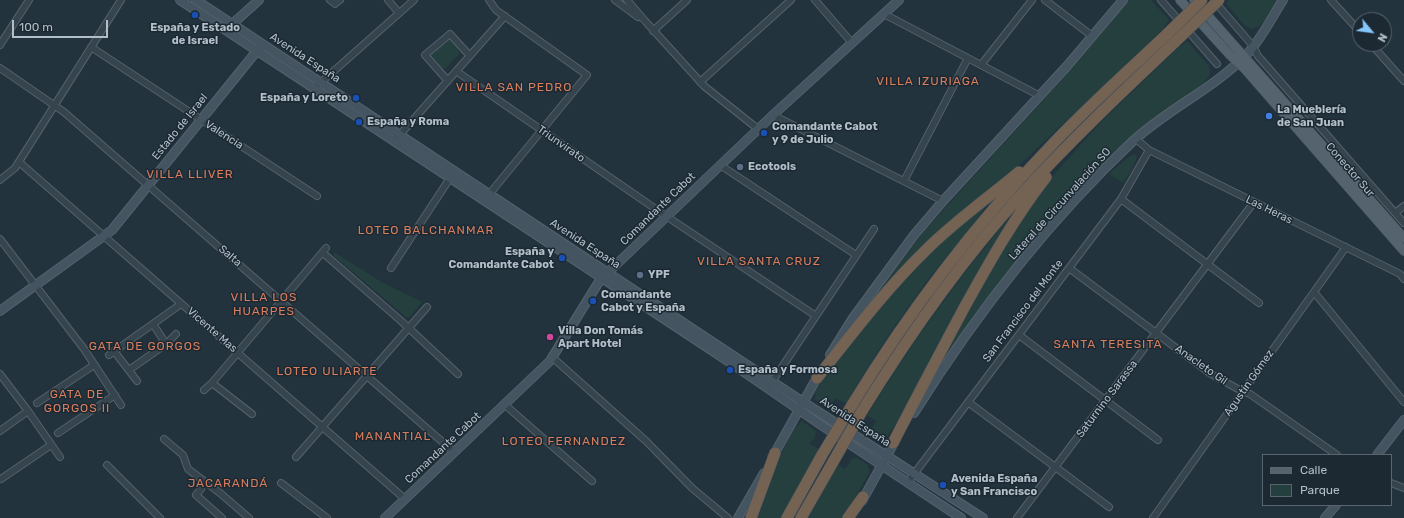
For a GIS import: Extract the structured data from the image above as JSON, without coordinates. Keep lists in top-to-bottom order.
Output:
{
  "streets": {
    "main road": [
      "Avenida España",
      "Estado de Israel",
      "Conector Sur",
      "Lateral de Circunvalación SO",
      "Comandante Cabot"
    ],
    "street": [
      "Valencia",
      "Triunvirato",
      "Las Heras",
      "Salta",
      "San Francisco del Monte",
      "Vicente Mas",
      "Anacleto Gil",
      "Agustín Gómez",
      "Saturnino Sarassa"
    ]
  },
  "crossings": [
    ["Avenida España", "Estado de Israel"],
    ["Avenida España", "Lateral de Circunvalación SO"],
    ["Avenida España", "Comandante Cabot"],
    ["Avenida España", "San Francisco del Monte"],
    ["Estado de Israel", "Valencia"],
    ["Estado de Israel", "Salta"],
    ["Estado de Israel", "Vicente Mas"],
    ["Triunvirato", "Comandante Cabot"],
    ["Conector Sur", "Lateral de Circunvalación SO"],
    ["Lateral de Circunvalación SO", "Las Heras"],
    ["Comandante Cabot", "Salta"],
    ["Comandante Cabot", "Vicente Mas"],
    ["Las Heras", "San Francisco del Monte"],
    ["Las Heras", "Agustín Gómez"],
    ["Las Heras", "Saturnino Sarassa"],
    ["San Francisco del Monte", "Anacleto Gil"],
    ["Anacleto Gil", "Agustín Gómez"],
    ["Anacleto Gil", "Saturnino Sarassa"]
  ],
  "districts": [
    "VILLA IZURIAGA",
    "VILLA SAN PEDRO",
    "VILLA LLIVER",
    "LOTEO BALCHANMAR",
    "VILLA SANTA CRUZ",
    "VILLA LOS HUARPES",
    "SANTA TERESITA",
    "GATA DE GORGOS",
    "LOTEO ULIARTE",
    "GATA DE GORGOS II",
    "MANANTIAL",
    "LOTEO FERNANDEZ",
    "JACARANDÁ"
  ],
  "places": [
    "España y Estado de Israel",
    "España y Loreto",
    "La Mueblería de San Juan",
    "España y Roma",
    "Comandante Cabot y 9 de Julio",
    "Ecotools",
    "España y Comandante Cabot",
    "YPF",
    "Comandante Cabot y España",
    "Villa Don Tomás Apart Hotel",
    "España y Formosa",
    "Avenida España y San Francisco"
  ],
  "legend": ["Calle", "Parque"],
  "scale_bar": "100 m",
  "north": "bottom right"
}
